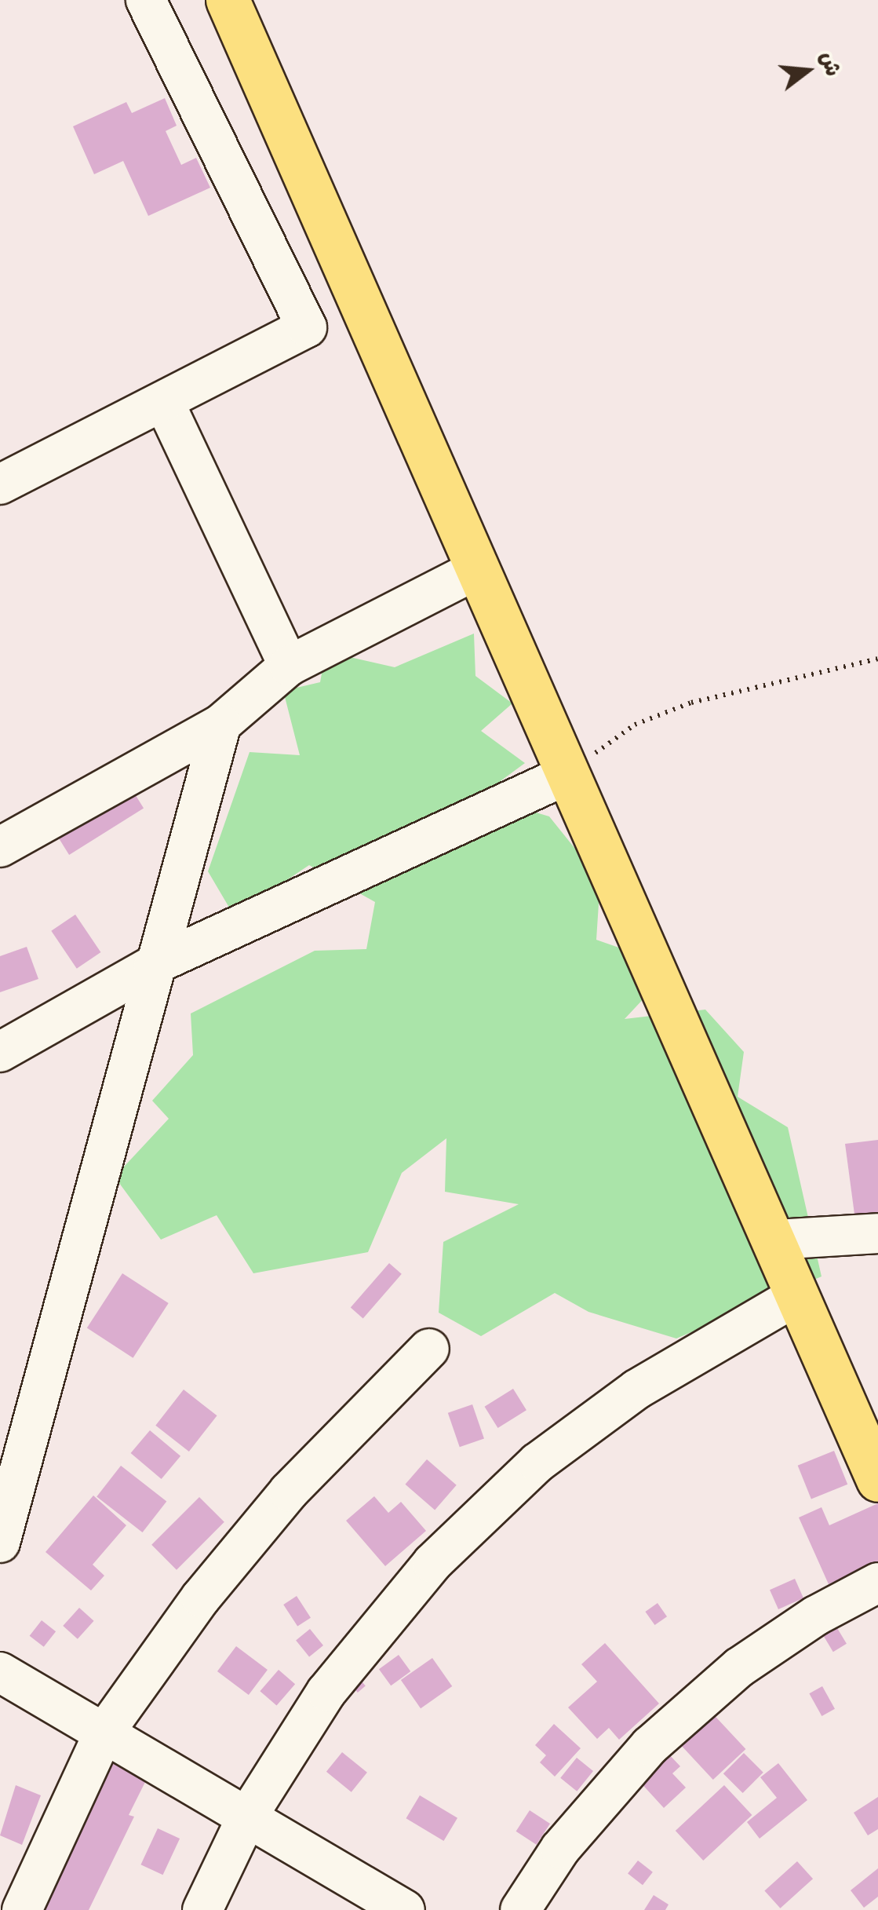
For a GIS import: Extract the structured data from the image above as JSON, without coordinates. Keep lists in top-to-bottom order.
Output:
{
  "north": "right"
}
